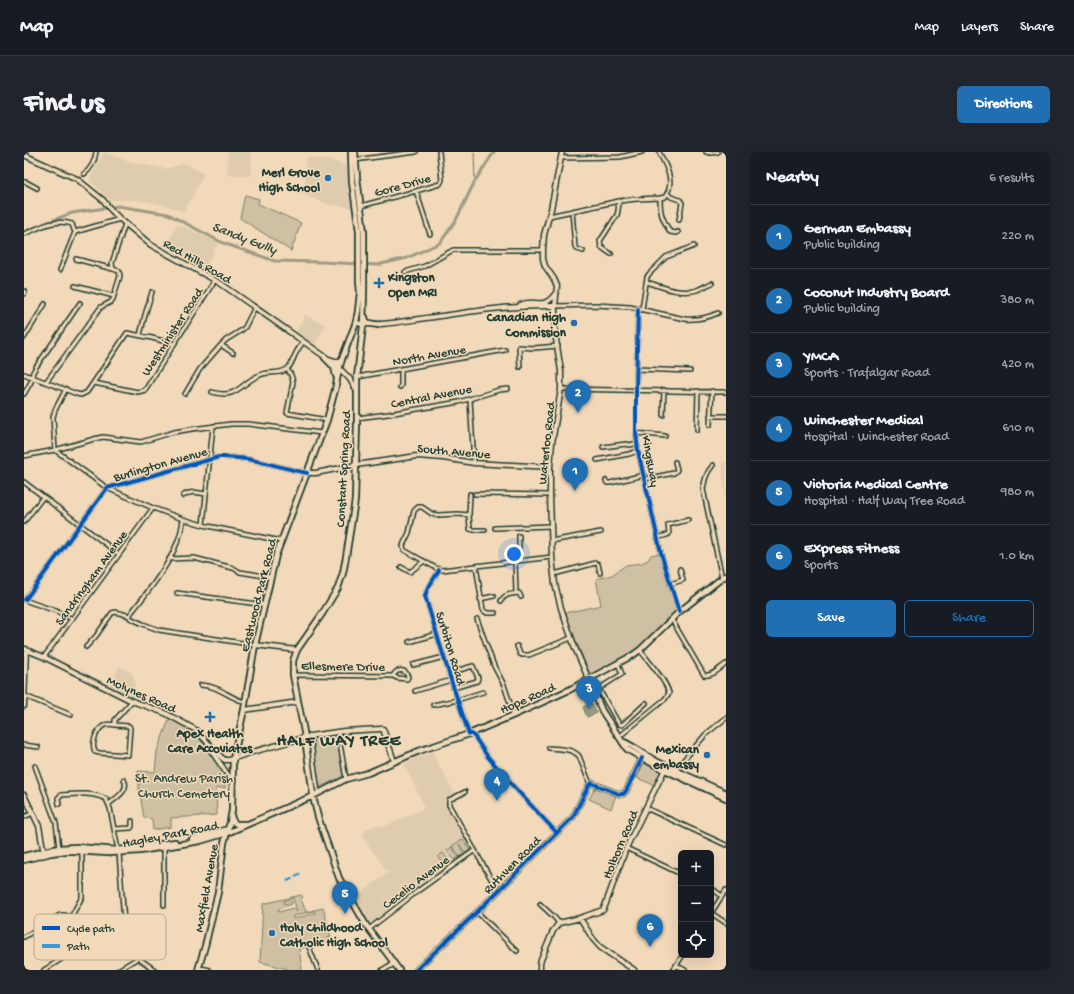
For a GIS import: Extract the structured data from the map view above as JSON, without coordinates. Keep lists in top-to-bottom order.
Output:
{
  "streets": {
    "main road": [
      "Red Hills Road",
      "Waterloo Road",
      "South Avenue",
      "Constant Spring Road",
      "Eastwood Park Road",
      "Molynes Road",
      "Hope Road",
      "Hagley Park Road",
      "Holborn Road",
      "Ruthven Road",
      "Maxfield Avenue"
    ],
    "street": [
      "Gore Drive",
      "Westminister Road",
      "North Avenue",
      "Central Avenue",
      "Kingsway",
      "Burlington Avenue",
      "Sandringham Avenue",
      "Surbiton Road",
      "Ellesmere Drive",
      "Cecelio Avenue"
    ]
  },
  "crossings": [
    ["Gore Drive", "Constant Spring Road"],
    ["Red Hills Road", "Westminister Road"],
    ["Red Hills Road", "Constant Spring Road"],
    ["Red Hills Road", "Eastwood Park Road"],
    ["North Avenue", "Constant Spring Road"],
    ["Central Avenue", "Constant Spring Road"],
    ["Waterloo Road", "South Avenue"],
    ["Waterloo Road", "Hope Road"],
    ["South Avenue", "Burlington Avenue"],
    ["South Avenue", "Constant Spring Road"],
    ["South Avenue", "Eastwood Park Road"],
    ["Kingsway", "Hope Road"],
    ["Burlington Avenue", "Eastwood Park Road"],
    ["Constant Spring Road", "Eastwood Park Road"],
    ["Constant Spring Road", "Ellesmere Drive"],
    ["Constant Spring Road", "Hope Road"],
    ["Constant Spring Road", "Hagley Park Road"],
    ["Constant Spring Road", "Cecelio Avenue"],
    ["Sandringham Avenue", "Molynes Road"],
    ["Eastwood Park Road", "Molynes Road"],
    ["Eastwood Park Road", "Hagley Park Road"],
    ["Eastwood Park Road", "Maxfield Avenue"],
    ["Surbiton Road", "Hope Road"],
    ["Hope Road", "Hagley Park Road"],
    ["Hagley Park Road", "Maxfield Avenue"]
  ],
  "districts": ["HALF WAY TREE"],
  "water": ["Sandy Gully"],
  "parks": ["St. Andrew Parish Church Cemetery"],
  "places": {
    "other": [
      "Merl Grove High School",
      "Canadian High Commission",
      "Mexican embassy",
      "Holy Childhood Catholic High School"
    ],
    "health": ["Kingston Open MRI", "Apex Health Care Accoviates"]
  },
  "legend": ["Cycle path", "Path"],
  "page": {
    "header": "Map",
    "nav": ["Map", "Layers", "Share"],
    "buttons": [
      "Directions",
      ["Save", "Share"]
    ],
    "title": "Find us",
    "heading": ["Nearby", "6 results"],
    "list": [
      {
        "mark": "1",
        "name": "German Embassy",
        "note": "Public building",
        "value": "220 m"
      },
      {
        "mark": "2",
        "name": "Coconut Industry Board",
        "note": "Public building",
        "value": "380 m"
      },
      {
        "mark": "3",
        "name": "YMCA",
        "note": "Sports · Trafalgar Road",
        "value": "420 m"
      },
      {
        "mark": "4",
        "name": "Winchester Medical",
        "note": "Hospital · Winchester Road",
        "value": "610 m"
      },
      {
        "mark": "5",
        "name": "Victoria Medical Centre",
        "note": "Hospital · Half Way Tree Road",
        "value": "980 m"
      },
      {
        "mark": "6",
        "name": "Express Fitness",
        "note": "Sports",
        "value": "1.0 km"
      }
    ],
    "pins": [
      "2",
      "1",
      "3",
      "4",
      "5",
      "6"
    ],
    "map_buttons": ["+", "−"]
  }
}
